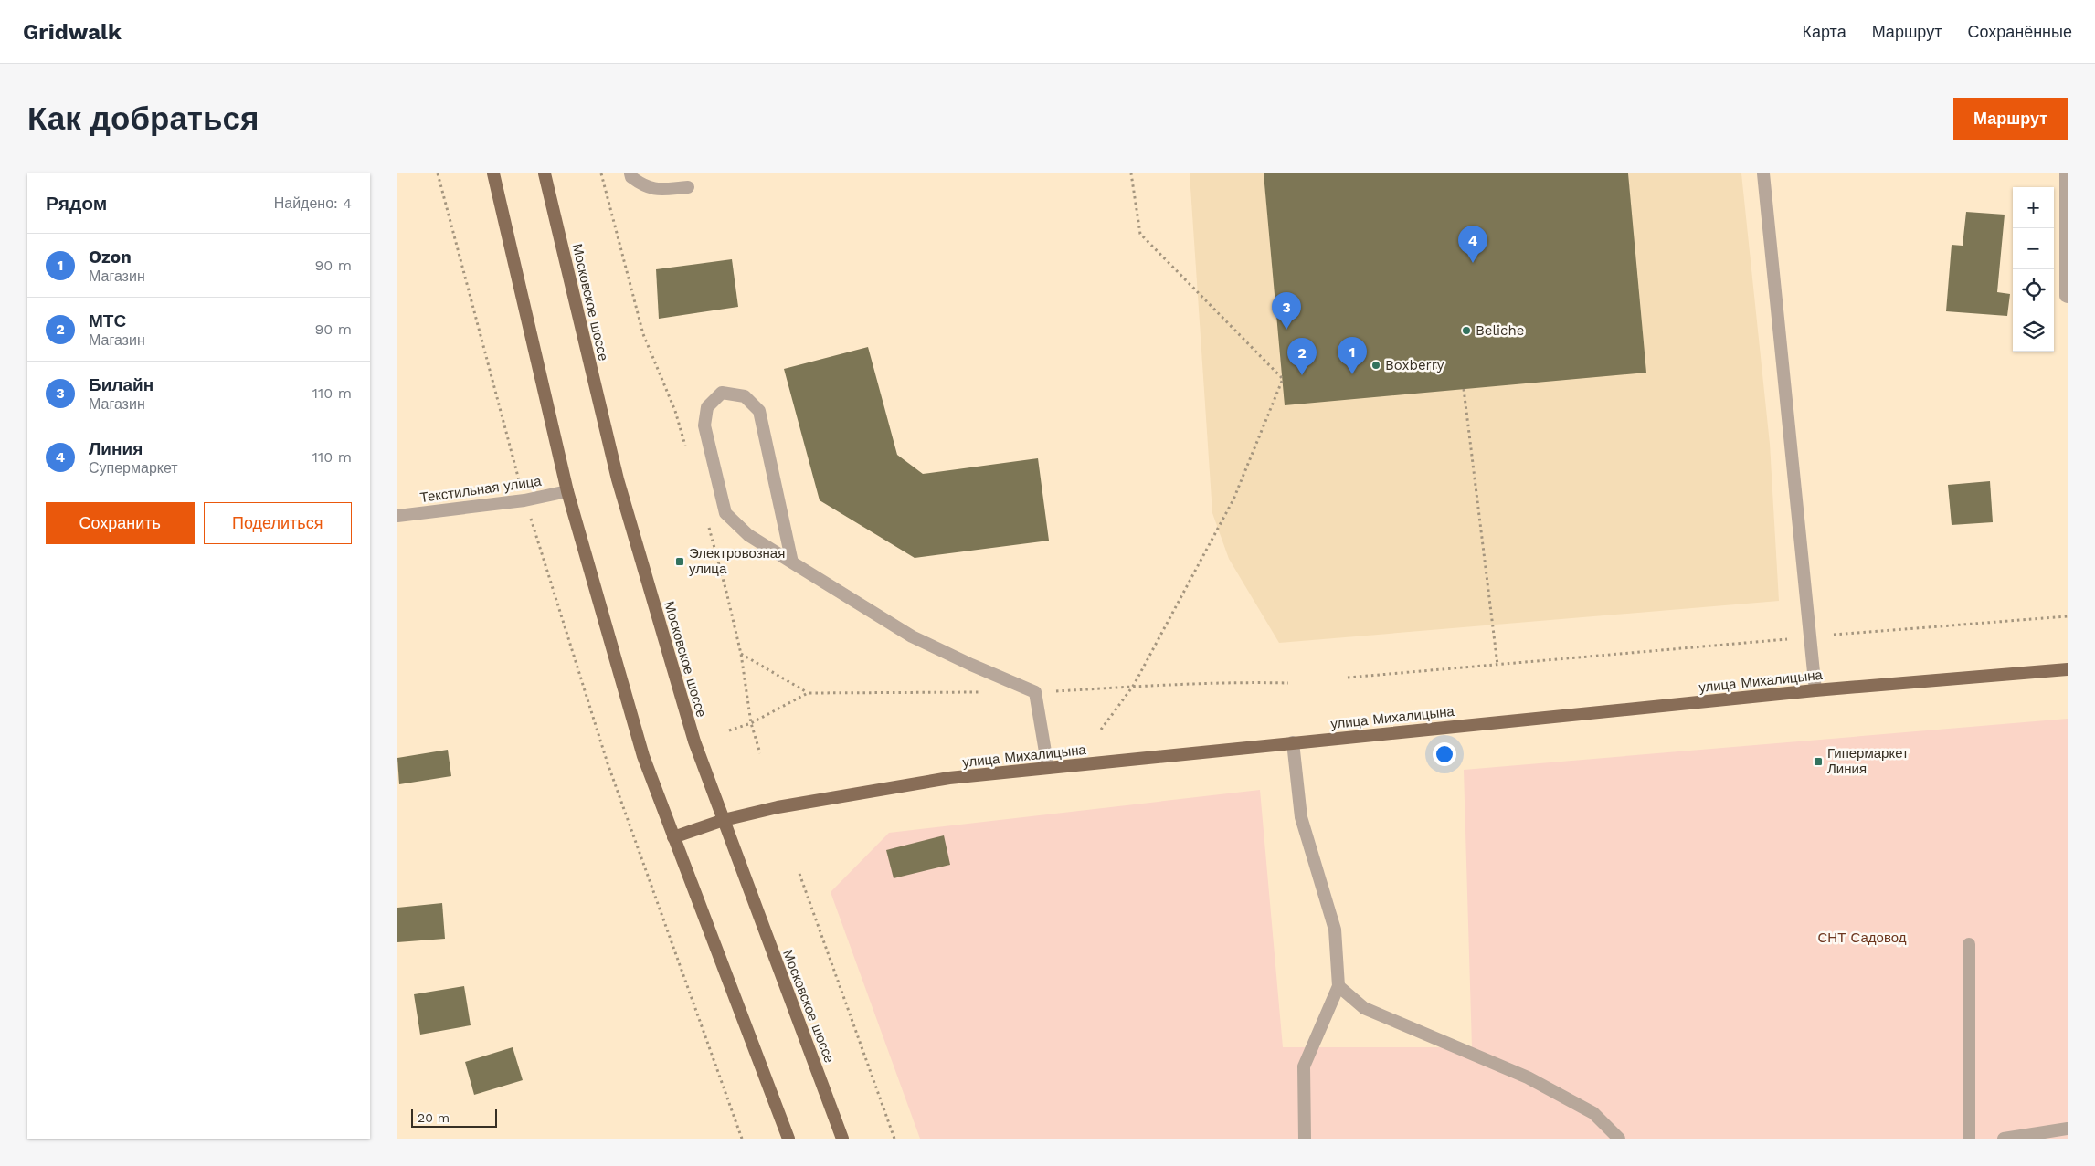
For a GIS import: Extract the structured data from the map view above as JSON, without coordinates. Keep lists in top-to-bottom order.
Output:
{
  "streets": {
    "main road": ["Московское шоссе", "улица Михалицына"],
    "street": ["Текстильная улица"]
  },
  "crossings": [
    ["Московское шоссе", "улица Михалицына"]
  ],
  "parks": ["СНТ Садовод"],
  "places": {
    "other": ["Beliche", "Boxberry"],
    "transit": ["Электровозная улица", "Гипермаркет Линия"]
  },
  "scale_bar": "20 m",
  "page": {
    "header": "Gridwalk",
    "nav": ["Карта", "Маршрут", "Сохранённые"],
    "buttons": [
      "Маршрут",
      ["Сохранить", "Поделиться"]
    ],
    "title": "Как добраться",
    "heading": ["Рядом", "Найдено: 4"],
    "map_buttons": ["+", "−"],
    "pins": [
      "4",
      "3",
      "1",
      "2"
    ],
    "list": [
      {
        "mark": "1",
        "name": "Ozon",
        "note": "Магазин",
        "value": "90 m"
      },
      {
        "mark": "2",
        "name": "МТС",
        "note": "Магазин",
        "value": "90 m"
      },
      {
        "mark": "3",
        "name": "Билайн",
        "note": "Магазин",
        "value": "110 m"
      },
      {
        "mark": "4",
        "name": "Линия",
        "note": "Супермаркет",
        "value": "110 m"
      }
    ],
    "scale": "20 m"
  }
}
